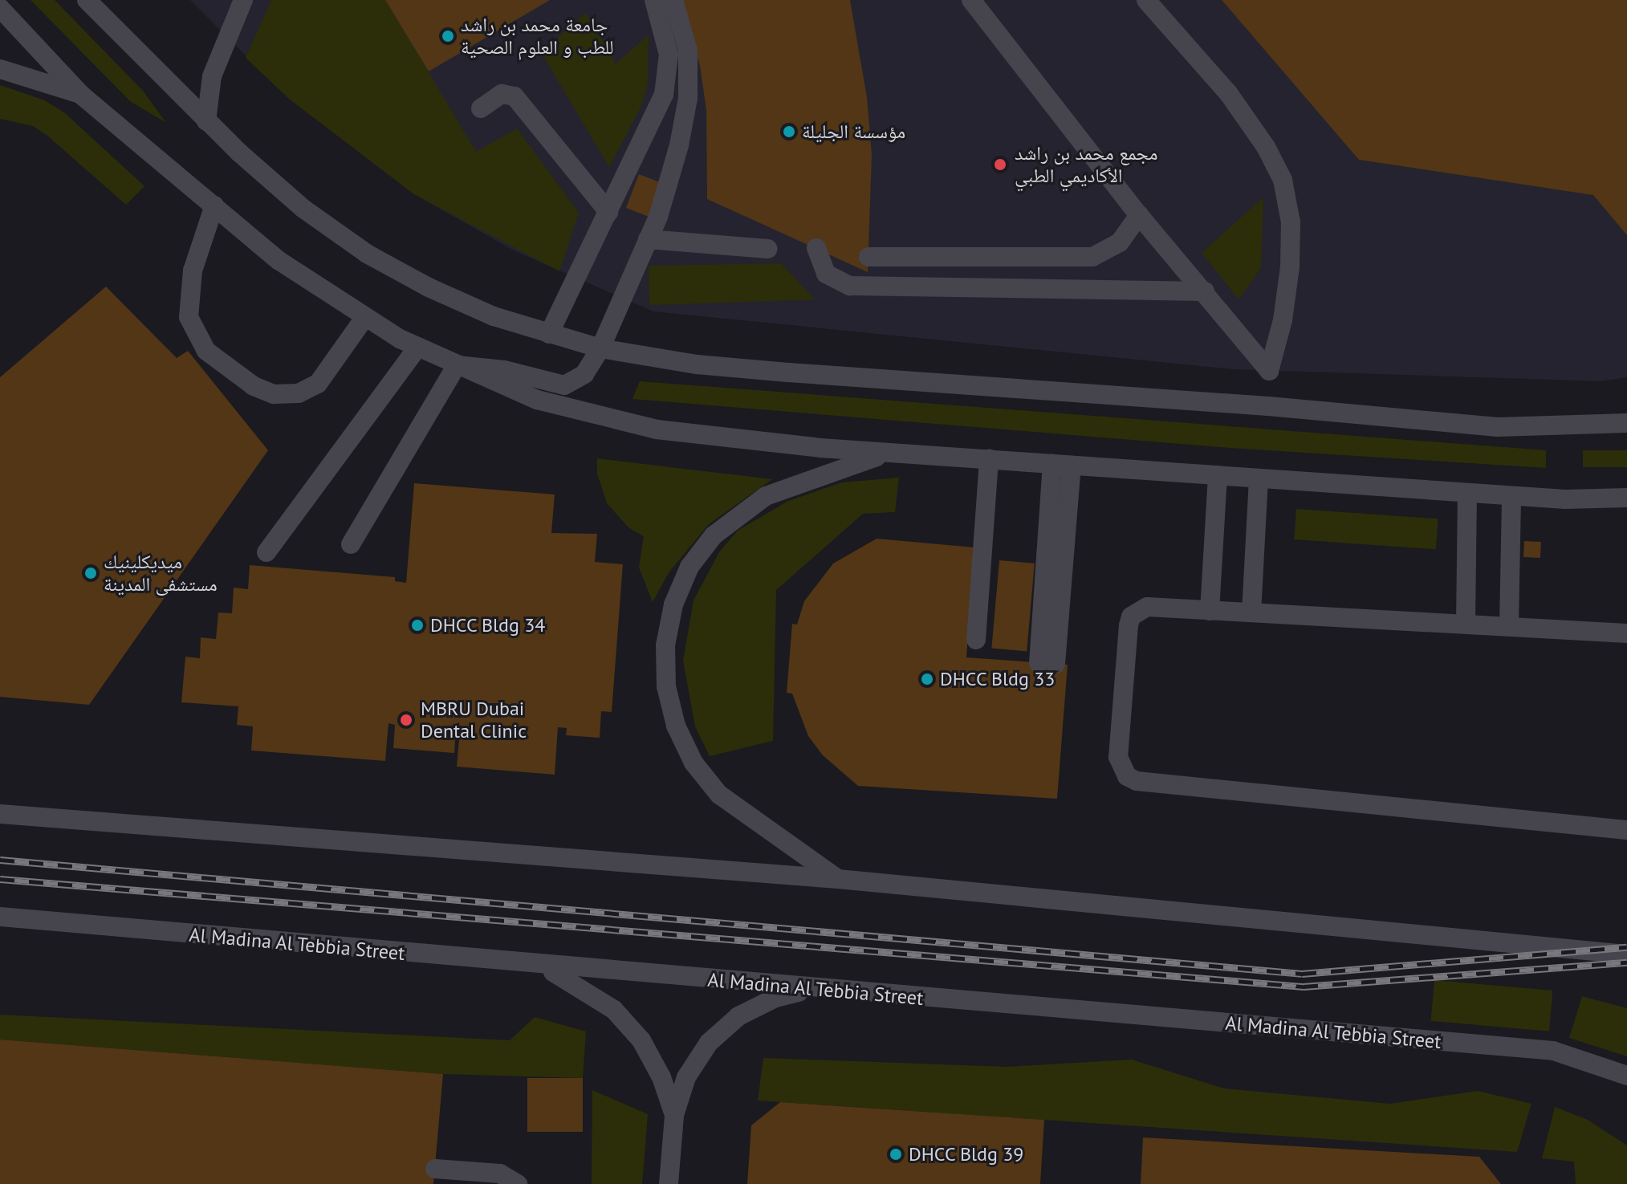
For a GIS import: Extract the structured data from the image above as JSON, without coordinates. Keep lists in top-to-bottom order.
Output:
{
  "streets": {
    "street": ["Al Madina Al Tebbia Street"]
  },
  "places": [
    "جامعة محمد بن راشد للطب و العلوم الصحية",
    "مؤسسة الجليلة",
    "مجمع محمد بن راشد الأكاديمي الطبي",
    "ميديكلينيك مستشفى المدينة",
    "DHCC Bldg 34",
    "DHCC Bldg 33",
    "MBRU Dubai Dental Clinic",
    "DHCC Bldg 39"
  ]
}
